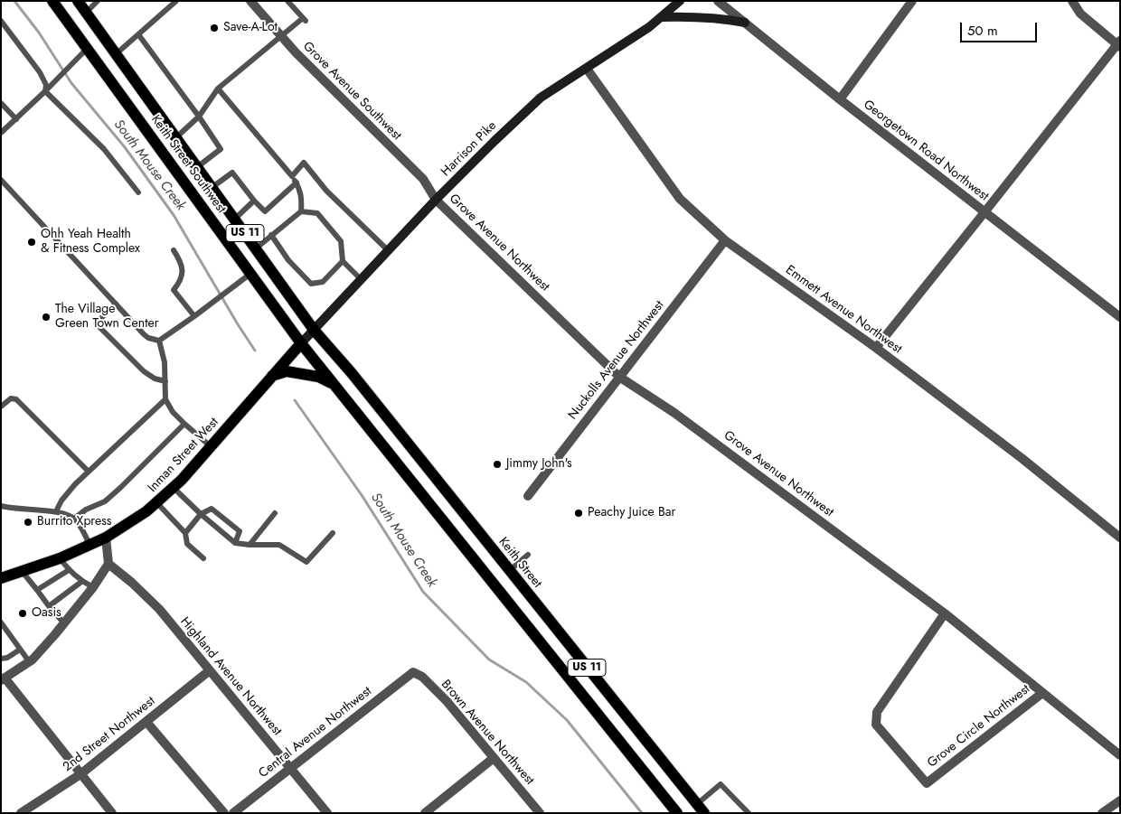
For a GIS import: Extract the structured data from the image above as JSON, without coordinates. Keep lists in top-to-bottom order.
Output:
{
  "streets": {
    "main road": [
      "Harrison Pike",
      "Keith Street Southwest",
      "US 11",
      "Inman Street West",
      "Keith Street"
    ],
    "street": [
      "Grove Avenue Southwest",
      "Georgetown Road Northwest",
      "Grove Avenue Northwest",
      "Emmett Avenue Northwest",
      "Nuckolls Avenue Northwest",
      "Highland Avenue Northwest",
      "Grove Circle Northwest",
      "Central Avenue Northwest",
      "Brown Avenue Northwest",
      "2nd Street Northwest"
    ]
  },
  "crossings": [
    ["Grove Avenue Southwest", "Harrison Pike"],
    ["Grove Avenue Southwest", "Grove Avenue Northwest"],
    ["Harrison Pike", "Keith Street Southwest"],
    ["Harrison Pike", "US 11"],
    ["Harrison Pike", "Grove Avenue Northwest"],
    ["Harrison Pike", "Emmett Avenue Northwest"],
    ["Harrison Pike", "Inman Street West"],
    ["Harrison Pike", "Keith Street"],
    ["Keith Street Southwest", "US 11"],
    ["Keith Street Southwest", "Inman Street West"],
    ["Keith Street Southwest", "Keith Street"],
    ["US 11", "Inman Street West"],
    ["Grove Avenue Northwest", "Nuckolls Avenue Northwest"],
    ["Grove Avenue Northwest", "Grove Circle Northwest"],
    ["Emmett Avenue Northwest", "Nuckolls Avenue Northwest"],
    ["Highland Avenue Northwest", "Central Avenue Northwest"],
    ["Highland Avenue Northwest", "2nd Street Northwest"],
    ["Central Avenue Northwest", "Brown Avenue Northwest"]
  ],
  "water": ["South Mouse Creek"],
  "places": [
    "Save-A-Lot",
    "Ohh Yeah Health & Fitness Complex",
    "The Village Green Town Center",
    "Jimmy John's",
    "Peachy Juice Bar",
    "Burrito Xpress",
    "Oasis"
  ],
  "scale_bar": "50 m"
}
